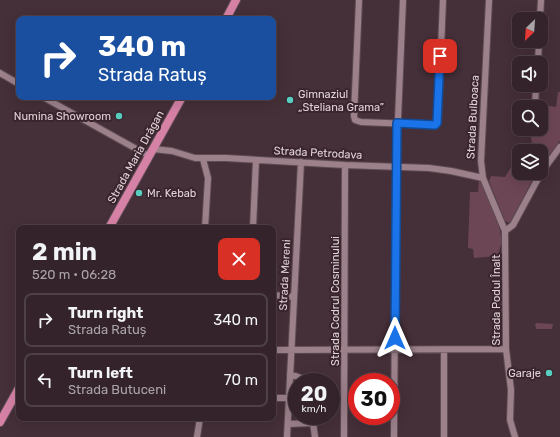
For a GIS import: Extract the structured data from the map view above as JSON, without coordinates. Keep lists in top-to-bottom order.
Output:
{
  "streets": {
    "main road": ["Strada Maria Drăgan"],
    "street": [
      "Strada Bulboaca",
      "Strada Petrodava",
      "Strada Mereni",
      "Strada Podul Înalt",
      "Strada Codrul Cosminului"
    ]
  },
  "crossings": [
    ["Strada Bulboaca", "Strada Petrodava"],
    ["Strada Bulboaca", "Strada Podul Înalt"],
    ["Strada Petrodava", "Strada Maria Drăgan"],
    ["Strada Petrodava", "Strada Mereni"],
    ["Strada Petrodava", "Strada Codrul Cosminului"]
  ],
  "places": [
    "Gimnaziul „Steliana Grama”",
    "Numina Showroom",
    "Mr. Kebab",
    "Garaje"
  ],
  "north": "bottom left",
  "page": {
    "turn": ["340 m", "Strada Ratuș"],
    "heading": ["2 min", "520 m · 06:28"],
    "list": [
      {
        "name": "Turn right",
        "note": "Strada Ratuș",
        "value": "340 m"
      },
      {
        "name": "Turn left",
        "note": "Strada Butuceni",
        "value": "70 m"
      }
    ],
    "speed": "20 km/h",
    "limit": "30"
  }
}
